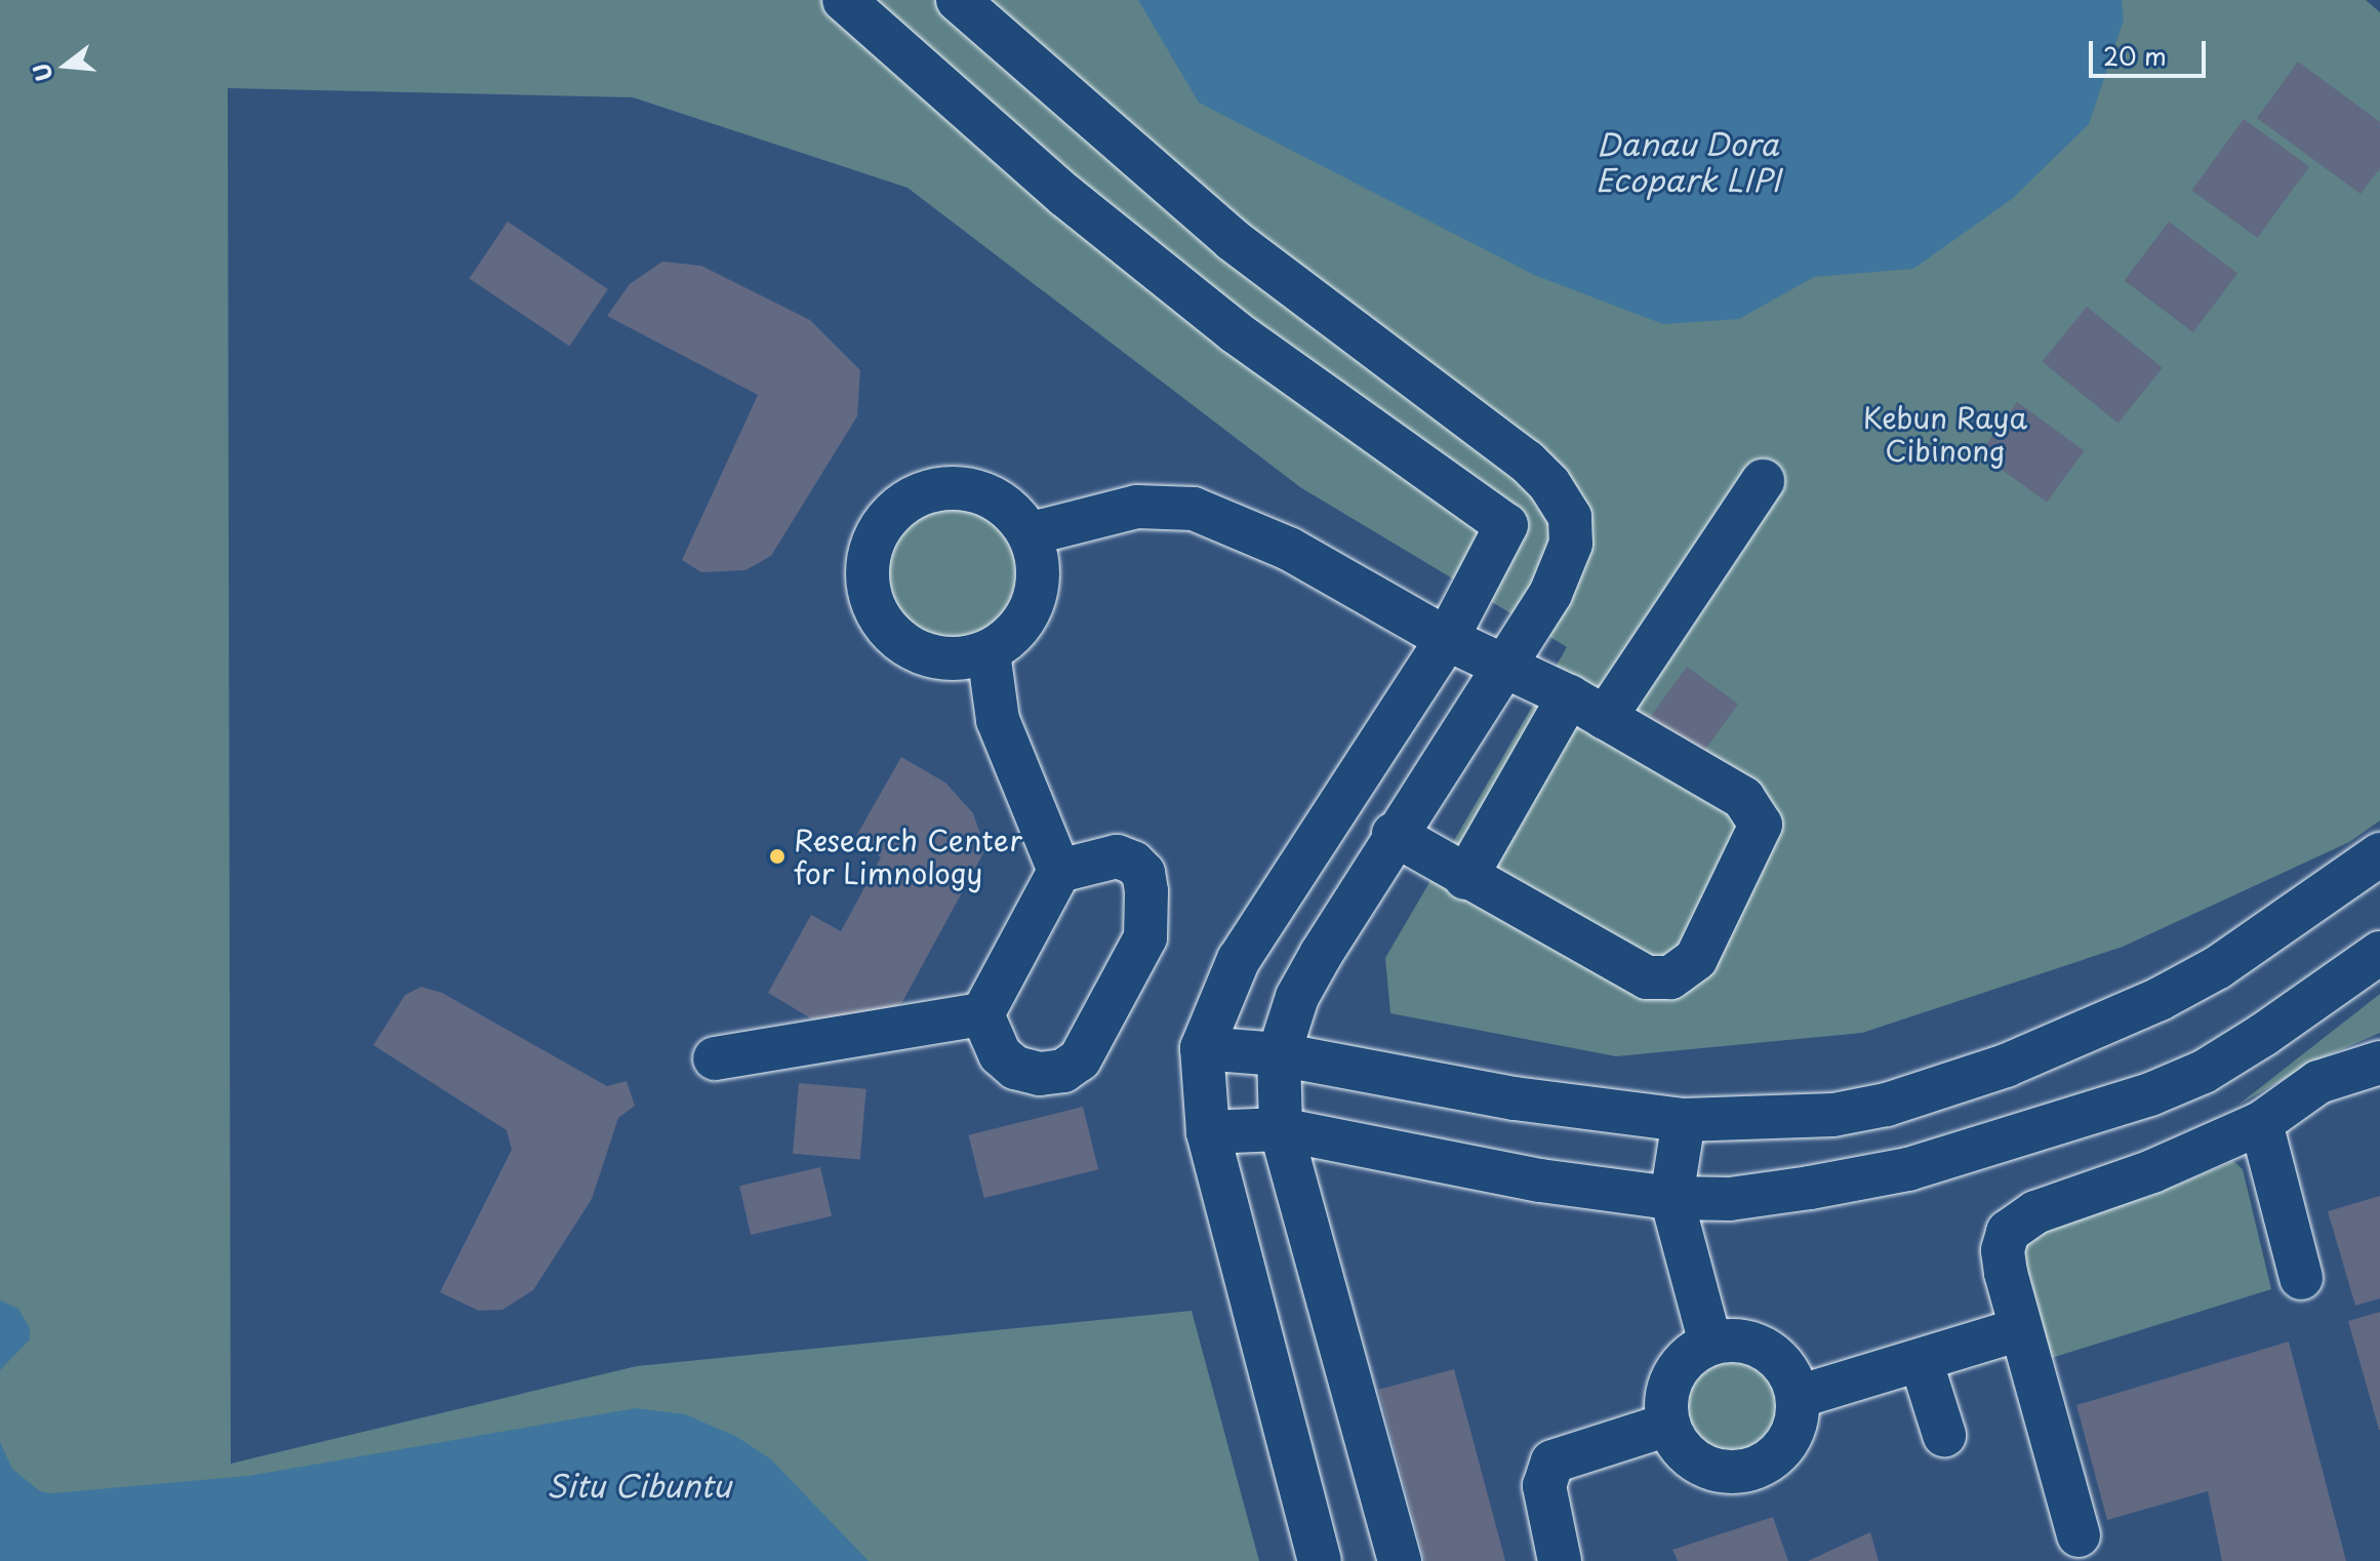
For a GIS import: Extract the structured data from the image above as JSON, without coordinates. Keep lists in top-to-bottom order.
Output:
{
  "water": ["Danau Dora Ecopark LIPI", "Situ Cibuntu"],
  "parks": ["Kebun Raya Cibinong"],
  "places": ["Research Center for Limnology"],
  "scale_bar": "20 m",
  "north": "left"
}
